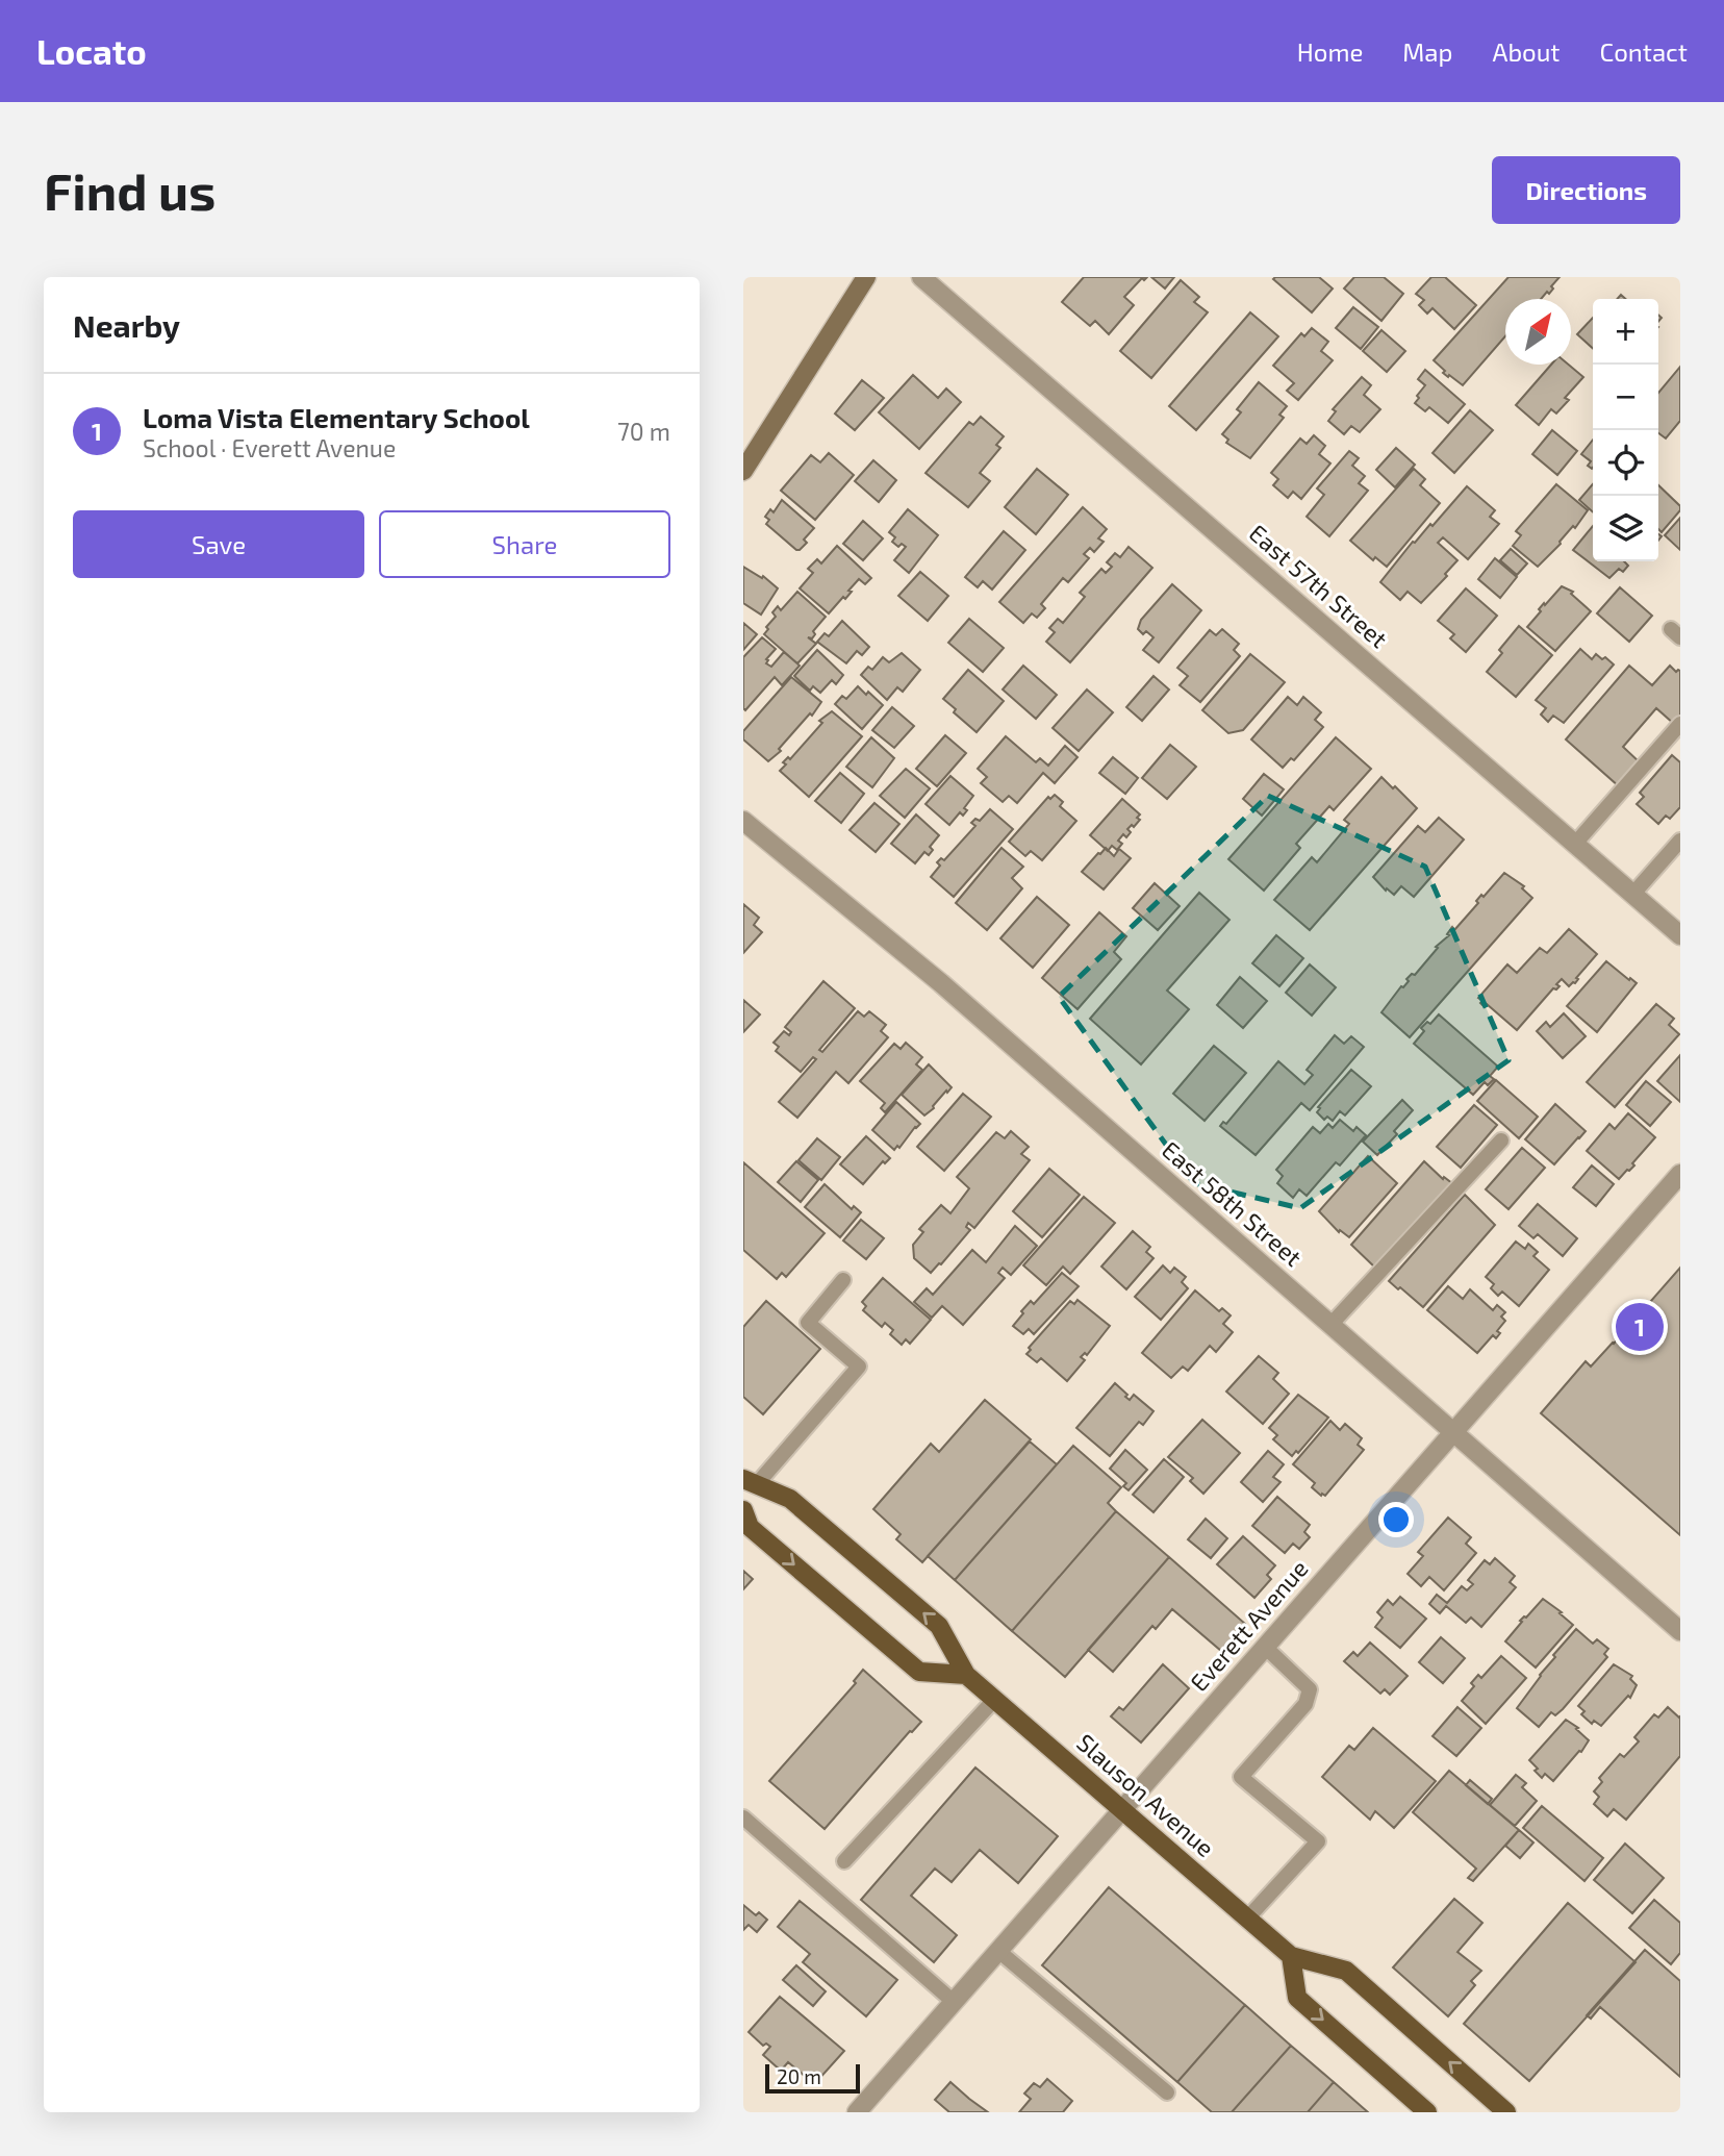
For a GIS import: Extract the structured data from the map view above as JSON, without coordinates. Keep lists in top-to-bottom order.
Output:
{
  "streets": {
    "main road": ["Slauson Avenue"],
    "street": ["East 57th Street", "East 58th Street", "Everett Avenue"]
  },
  "crossings": [
    ["East 58th Street", "Everett Avenue"],
    ["Everett Avenue", "Slauson Avenue"]
  ],
  "scale_bar": "20 m",
  "north": "top right",
  "page": {
    "header": "Locato",
    "nav": [
      "Home",
      "Map",
      "About",
      "Contact"
    ],
    "buttons": [
      "Directions",
      ["Save", "Share"]
    ],
    "title": "Find us",
    "heading": "Nearby",
    "map_buttons": ["+", "−"],
    "list": [
      {
        "mark": "1",
        "name": "Loma Vista Elementary School",
        "note": "School · Everett Avenue",
        "value": "70 m"
      }
    ],
    "pins": "1",
    "scale": "20 m"
  }
}
